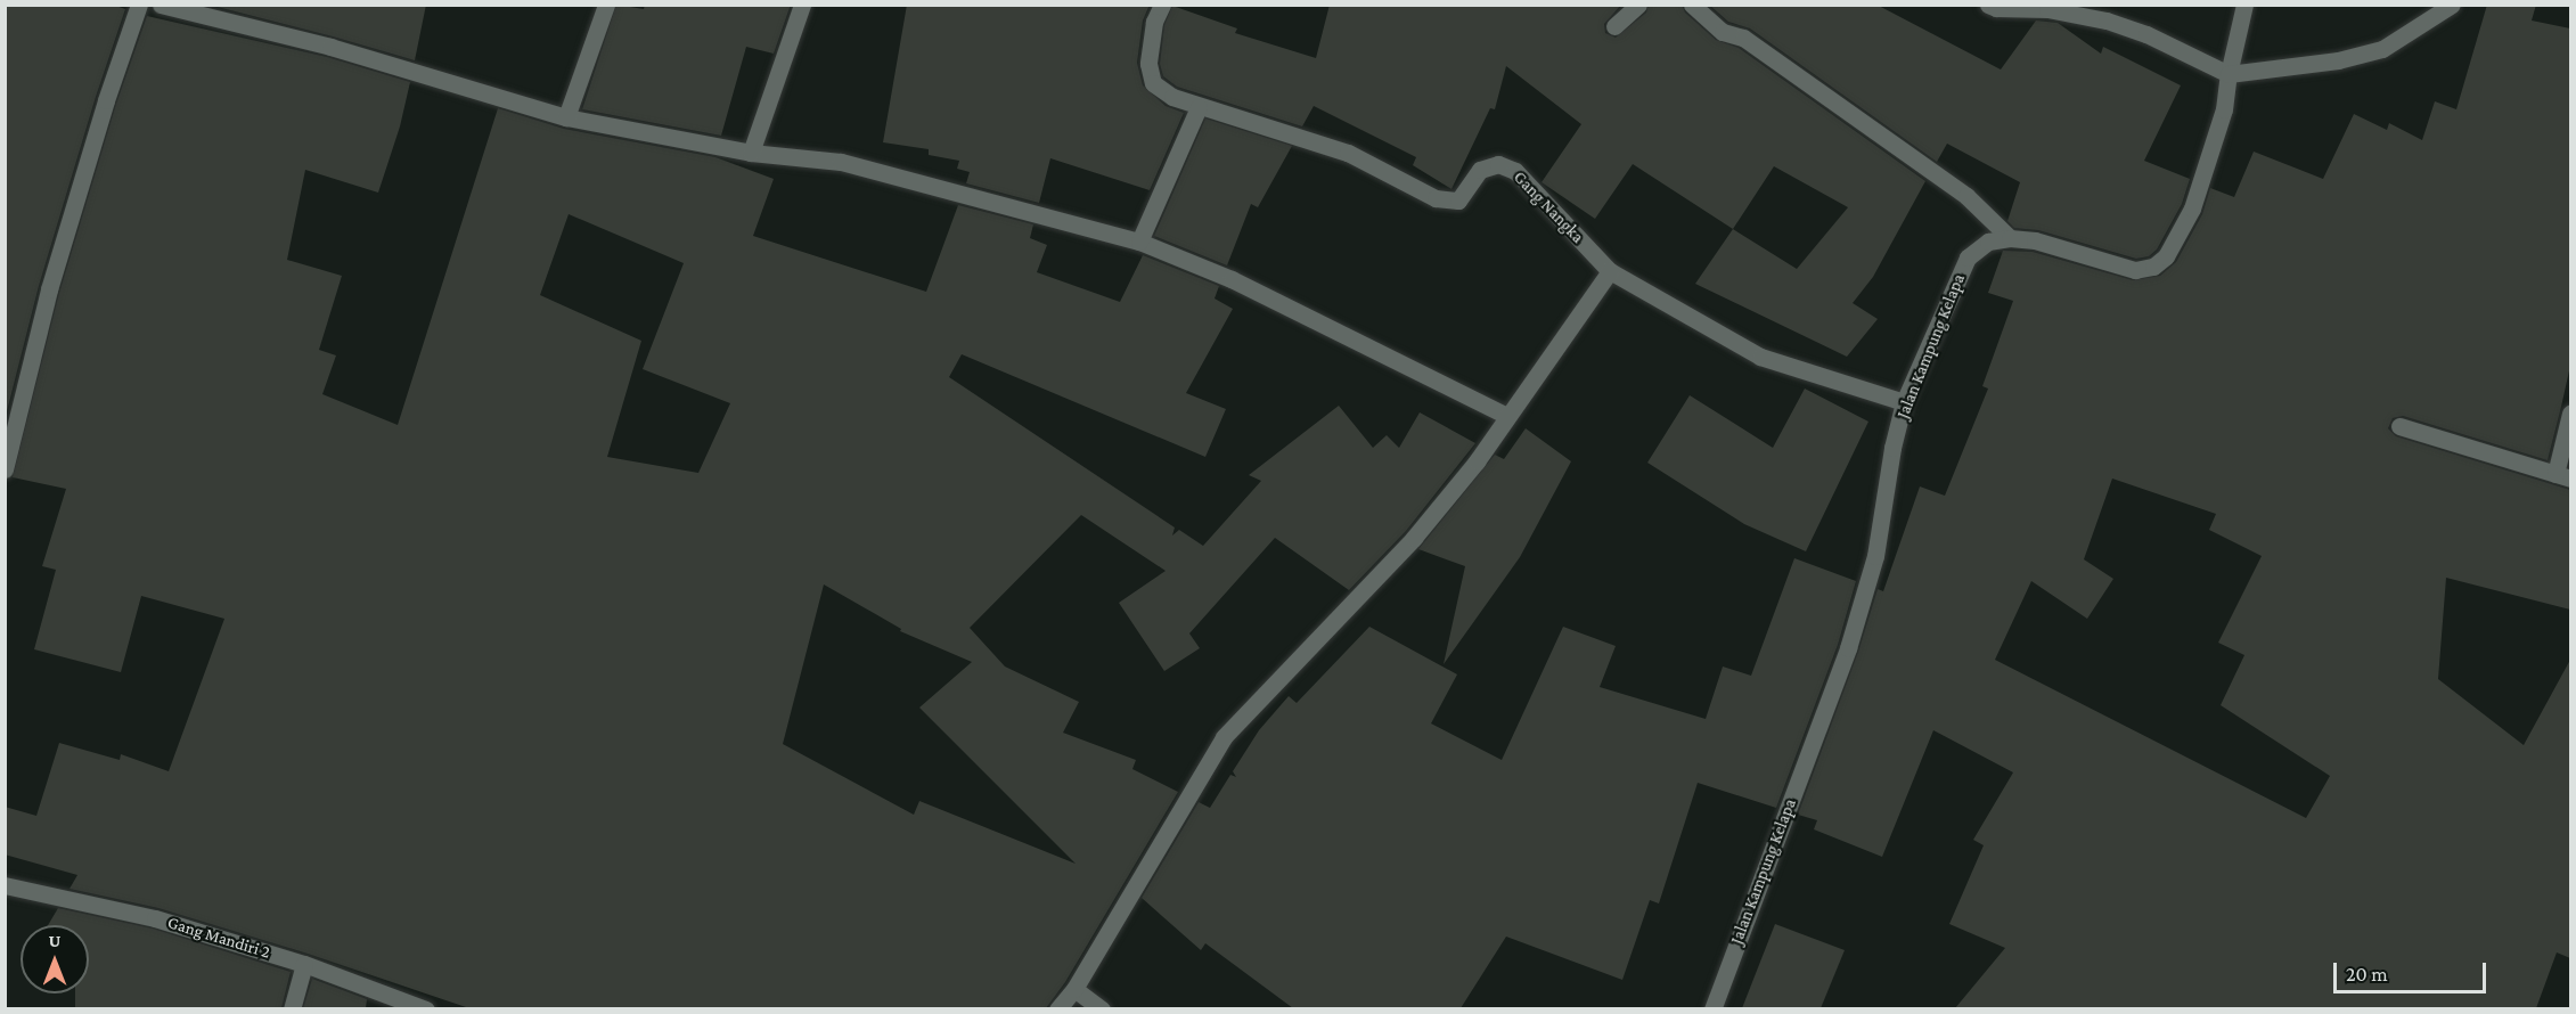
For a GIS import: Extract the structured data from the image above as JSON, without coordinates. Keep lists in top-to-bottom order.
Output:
{
  "streets": {
    "street": ["Gang Nangka", "Jalan Kampung Kelapa", "Gang Mandiri 2"]
  },
  "crossings": [
    ["Gang Nangka", "Jalan Kampung Kelapa"]
  ],
  "scale_bar": "20 m",
  "north": "top"
}
